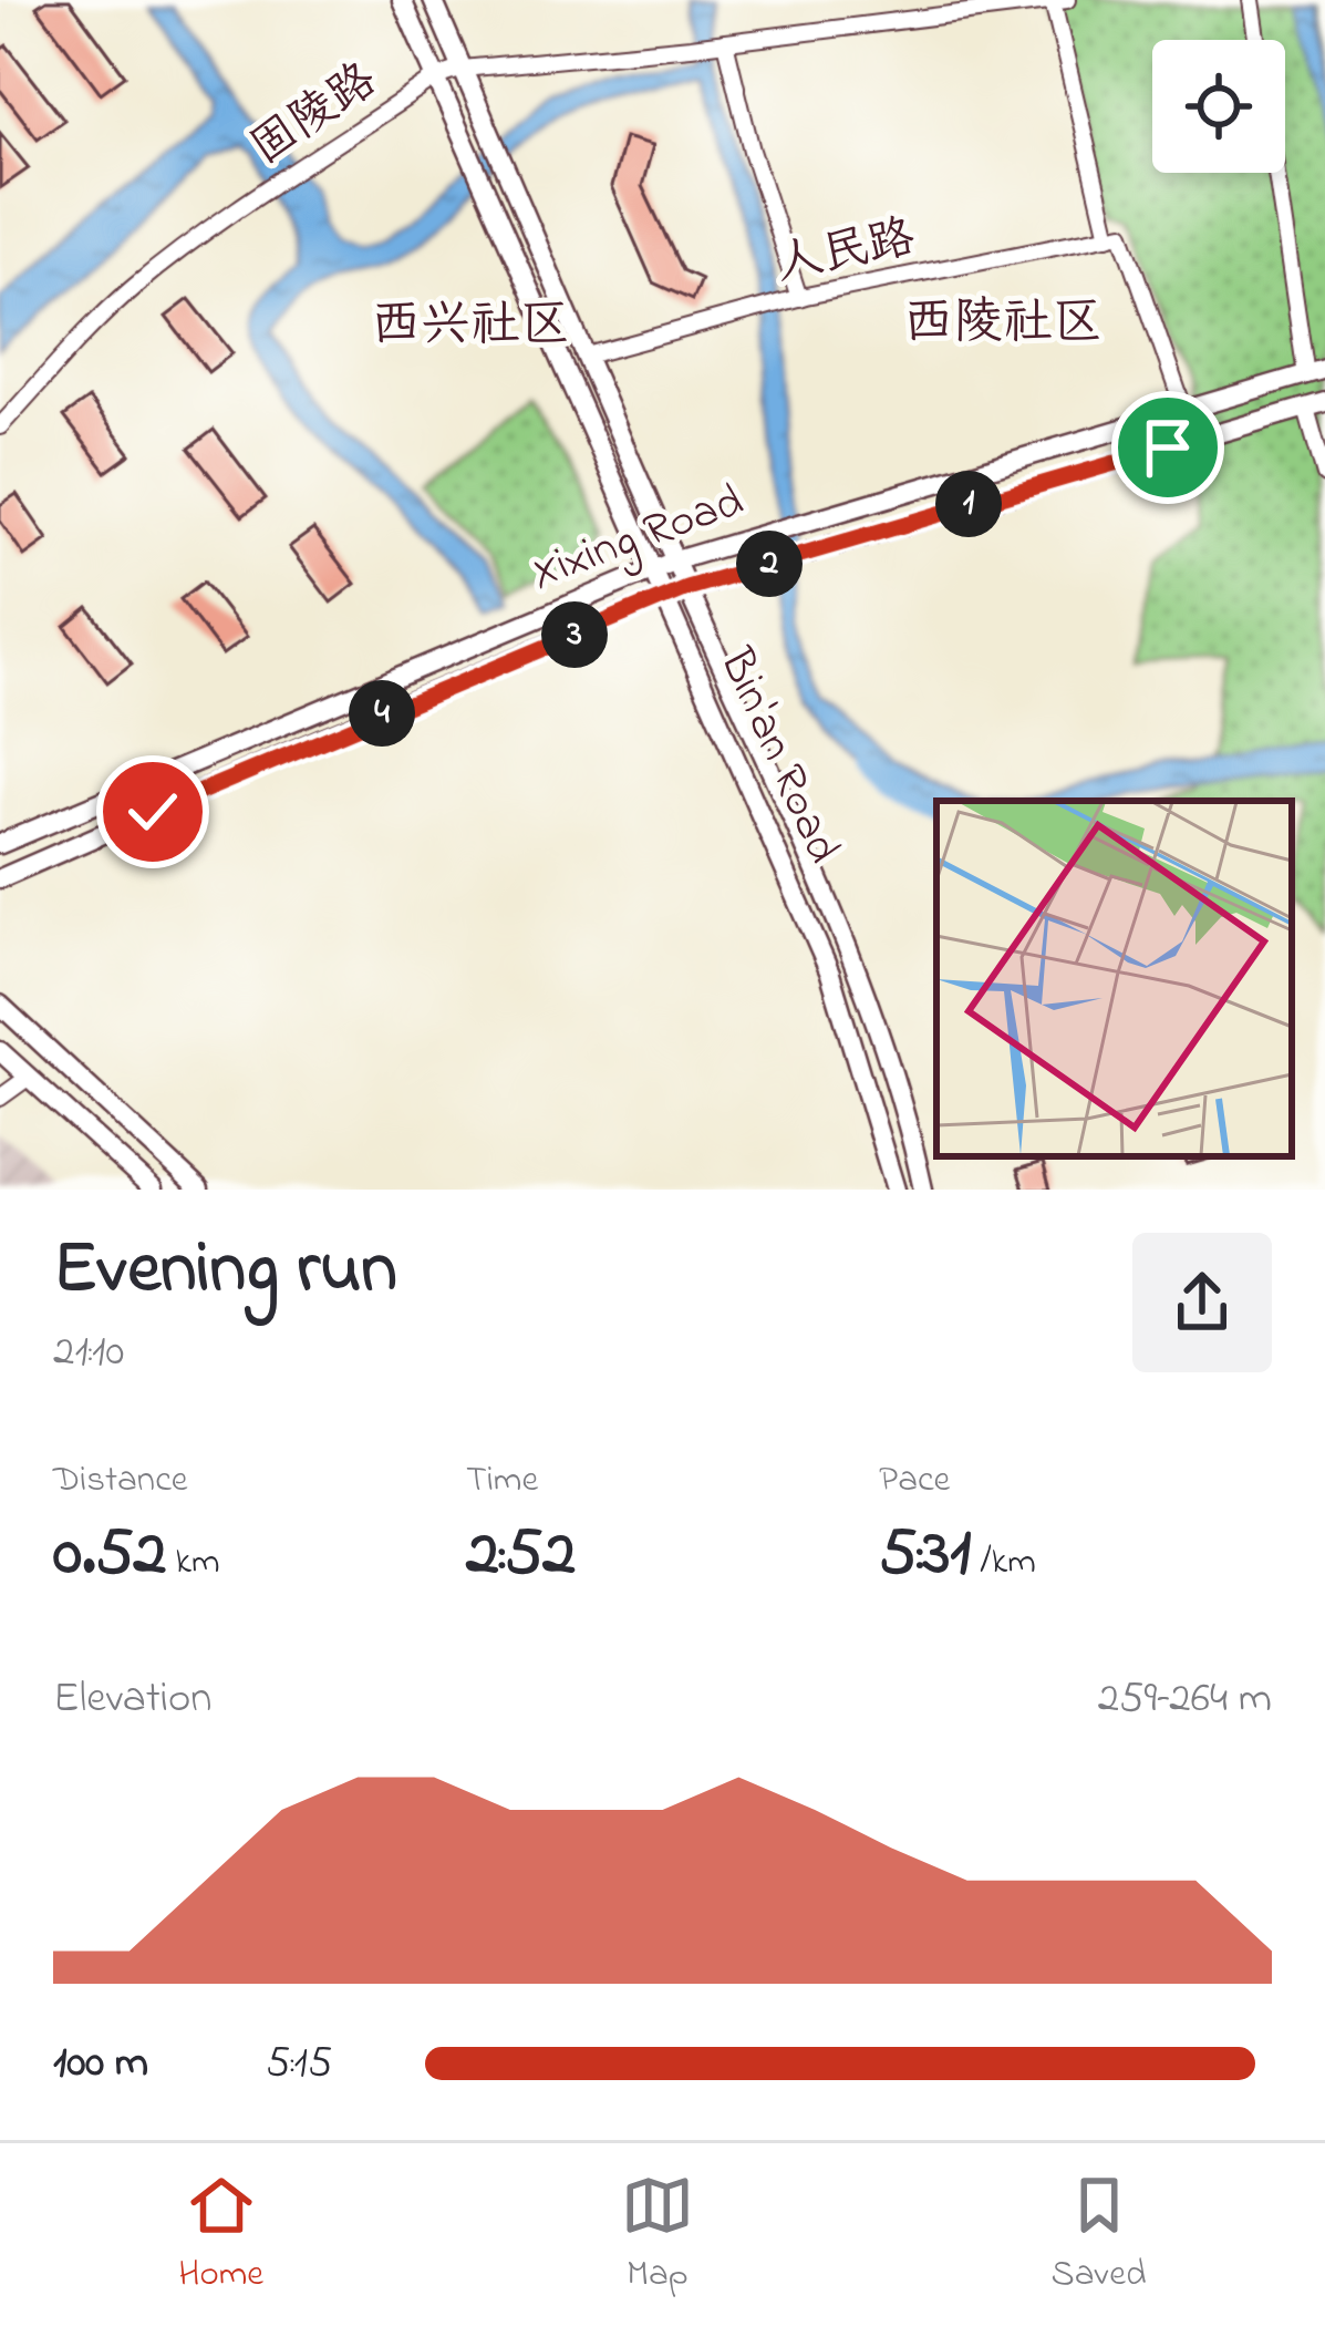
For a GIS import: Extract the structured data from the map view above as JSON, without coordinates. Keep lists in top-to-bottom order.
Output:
{
  "streets": {
    "main road": ["Xixing Road", "Bin'an Road"],
    "street": ["固陵路", "人民路"]
  },
  "crossings": [
    ["固陵路", "Bin'an Road"],
    ["人民路", "Bin'an Road"],
    ["Xixing Road", "Bin'an Road"]
  ],
  "districts": ["西陵社区", "西兴社区"],
  "page": {
    "pins": [
      "1",
      "2",
      "3",
      "4"
    ],
    "heading": ["Evening run", "21:10"],
    "stats": [
      ["Distance", "0.52 km"],
      ["Time", "2:52"],
      ["Pace", "5:31 /km"]
    ],
    "chart": ["Elevation", "259–264 m"],
    "list": [
      {
        "name": "100 m",
        "note": "5:15"
      }
    ],
    "tabs": ["Home", "Map", "Saved"]
  }
}
